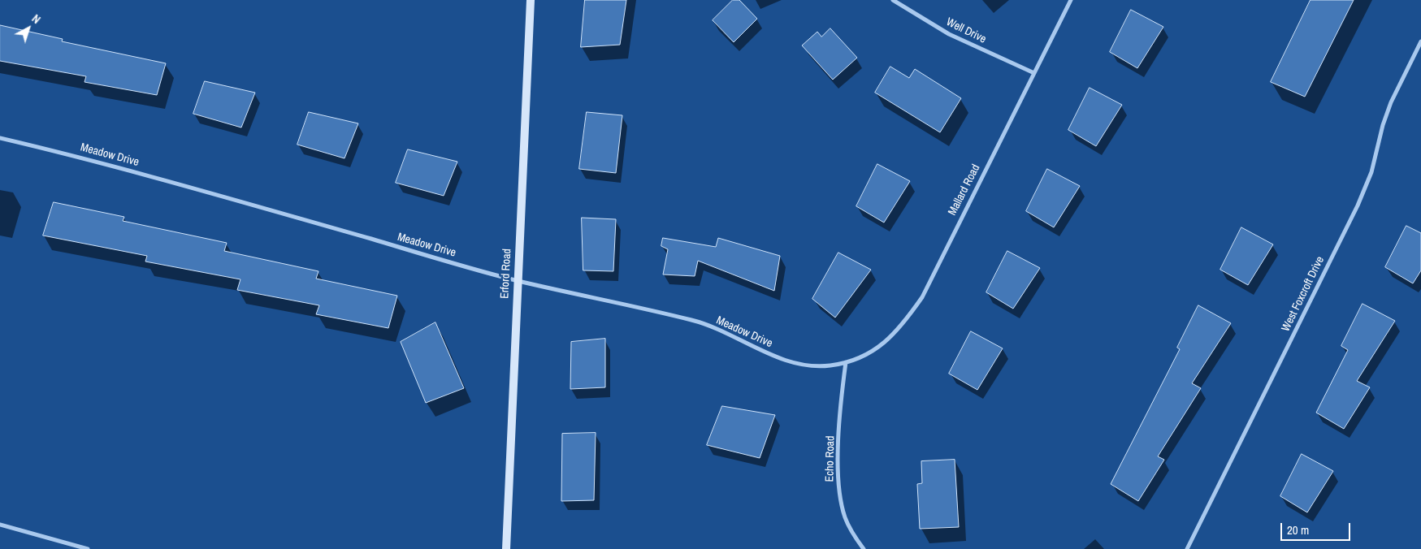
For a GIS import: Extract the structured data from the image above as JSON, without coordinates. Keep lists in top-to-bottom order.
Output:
{
  "streets": {
    "street": [
      "Well Drive",
      "Meadow Drive",
      "Mallard Road",
      "Erford Road",
      "West Foxcroft Drive",
      "Echo Road"
    ]
  },
  "crossings": [
    ["Well Drive", "Mallard Road"],
    ["Meadow Drive", "Mallard Road"],
    ["Meadow Drive", "Erford Road"],
    ["Meadow Drive", "Echo Road"],
    ["Mallard Road", "Echo Road"]
  ],
  "scale_bar": "20 m",
  "north": "top right"
}
